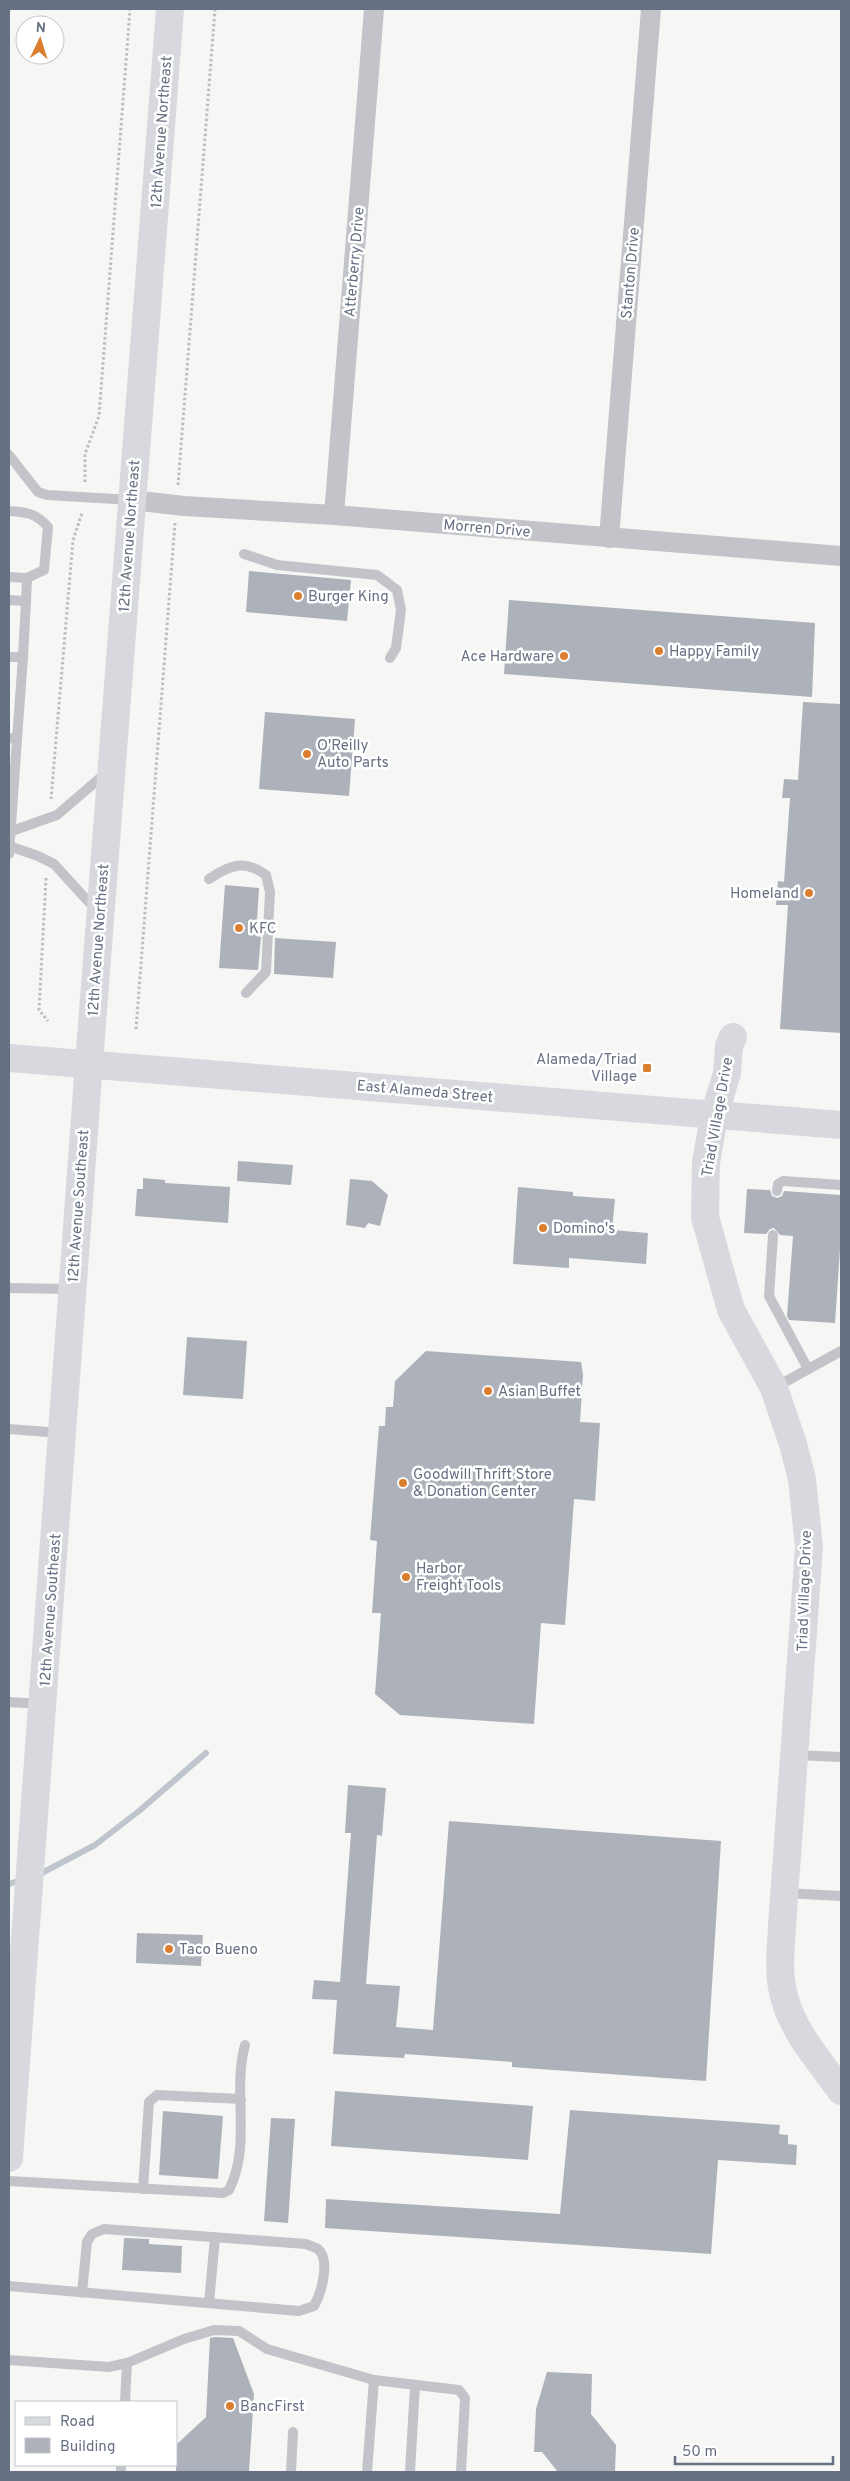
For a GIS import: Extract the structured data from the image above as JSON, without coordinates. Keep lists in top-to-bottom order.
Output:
{
  "streets": {
    "main road": [
      "12th Avenue Northeast",
      "East Alameda Street",
      "Triad Village Drive",
      "12th Avenue Southeast"
    ],
    "street": ["Atterberry Drive", "Stanton Drive", "Morren Drive"]
  },
  "crossings": [
    ["12th Avenue Northeast", "Morren Drive"],
    ["12th Avenue Northeast", "East Alameda Street"],
    ["12th Avenue Northeast", "12th Avenue Southeast"],
    ["Atterberry Drive", "Morren Drive"],
    ["Stanton Drive", "Morren Drive"],
    ["East Alameda Street", "Triad Village Drive"],
    ["East Alameda Street", "12th Avenue Southeast"]
  ],
  "places": {
    "other": [
      "Burger King",
      "Happy Family",
      "Ace Hardware",
      "O'Reilly Auto Parts",
      "Homeland",
      "KFC",
      "Domino's",
      "Asian Buffet",
      "Goodwill Thrift Store & Donation Center",
      "Harbor Freight Tools",
      "Taco Bueno",
      "BancFirst"
    ],
    "transit": ["Alameda/Triad Village"]
  },
  "legend": ["Road", "Building"],
  "scale_bar": "50 m",
  "north": "top"
}
